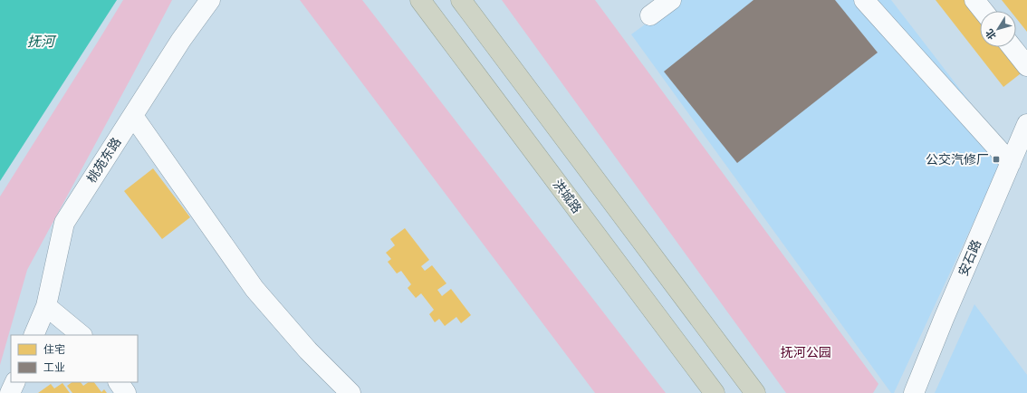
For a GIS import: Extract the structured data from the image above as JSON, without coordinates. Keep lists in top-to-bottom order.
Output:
{
  "streets": {
    "highway": ["洪城路"],
    "street": ["桃苑东路", "安石路"]
  },
  "water": ["抚河"],
  "parks": ["抚河公园"],
  "places": {
    "transit": ["公交汽修厂"]
  },
  "legend": ["住宅", "工业"],
  "north": "bottom left"
}
